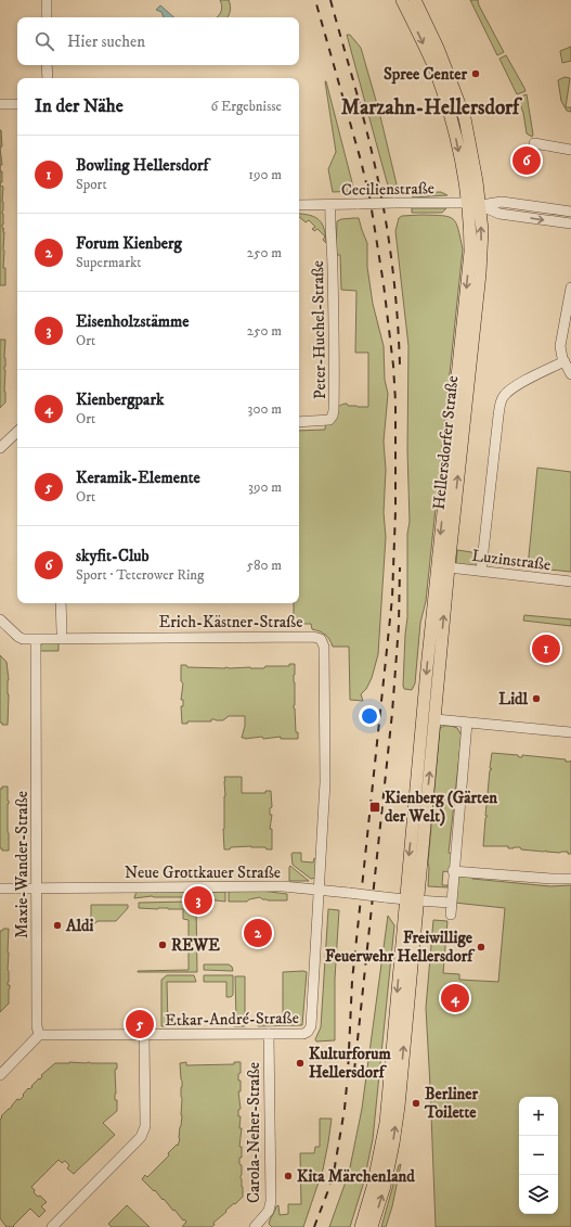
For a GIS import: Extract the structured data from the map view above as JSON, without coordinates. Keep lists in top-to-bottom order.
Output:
{
  "streets": {
    "main road": ["Hellersdorfer Straße"],
    "street": [
      "Cecilienstraße",
      "Peter-Huchel-Straße",
      "Luzinstraße",
      "Erich-Kästner-Straße",
      "Maxie-Wander-Straße",
      "Neue Grottkauer Straße",
      "Etkar-André-Straße",
      "Carola-Neher-Straße"
    ]
  },
  "crossings": [
    ["Cecilienstraße", "Peter-Huchel-Straße"],
    ["Cecilienstraße", "Hellersdorfer Straße"],
    ["Hellersdorfer Straße", "Luzinstraße"],
    ["Hellersdorfer Straße", "Neue Grottkauer Straße"],
    ["Erich-Kästner-Straße", "Maxie-Wander-Straße"],
    ["Erich-Kästner-Straße", "Neue Grottkauer Straße"],
    ["Erich-Kästner-Straße", "Etkar-André-Straße"],
    ["Maxie-Wander-Straße", "Neue Grottkauer Straße"],
    ["Maxie-Wander-Straße", "Etkar-André-Straße"],
    ["Neue Grottkauer Straße", "Etkar-André-Straße"],
    ["Etkar-André-Straße", "Carola-Neher-Straße"]
  ],
  "districts": ["Marzahn-Hellersdorf"],
  "places": {
    "other": [
      "Spree Center",
      "Lidl",
      "Aldi",
      "REWE",
      "Freiwillige Feuerwehr Hellersdorf",
      "Kulturforum Hellersdorf",
      "Berliner Toilette",
      "Kita Märchenland"
    ],
    "transit": ["Kienberg (Gärten der Welt)"]
  },
  "page": {
    "search": "Hier suchen",
    "heading": ["In der Nähe", "6 Ergebnisse"],
    "list": [
      {
        "mark": "1",
        "name": "Bowling Hellersdorf",
        "note": "Sport",
        "value": "190 m"
      },
      {
        "mark": "2",
        "name": "Forum Kienberg",
        "note": "Supermarkt",
        "value": "250 m"
      },
      {
        "mark": "3",
        "name": "Eisenholzstämme",
        "note": "Ort",
        "value": "250 m"
      },
      {
        "mark": "4",
        "name": "Kienbergpark",
        "note": "Ort",
        "value": "300 m"
      },
      {
        "mark": "5",
        "name": "Keramik-Elemente",
        "note": "Ort",
        "value": "390 m"
      },
      {
        "mark": "6",
        "name": "skyfit-Club",
        "note": "Sport · Teterower Ring",
        "value": "580 m"
      }
    ],
    "pins": [
      "6",
      "1",
      "3",
      "2",
      "4",
      "5"
    ],
    "map_buttons": ["+", "−"]
  }
}
